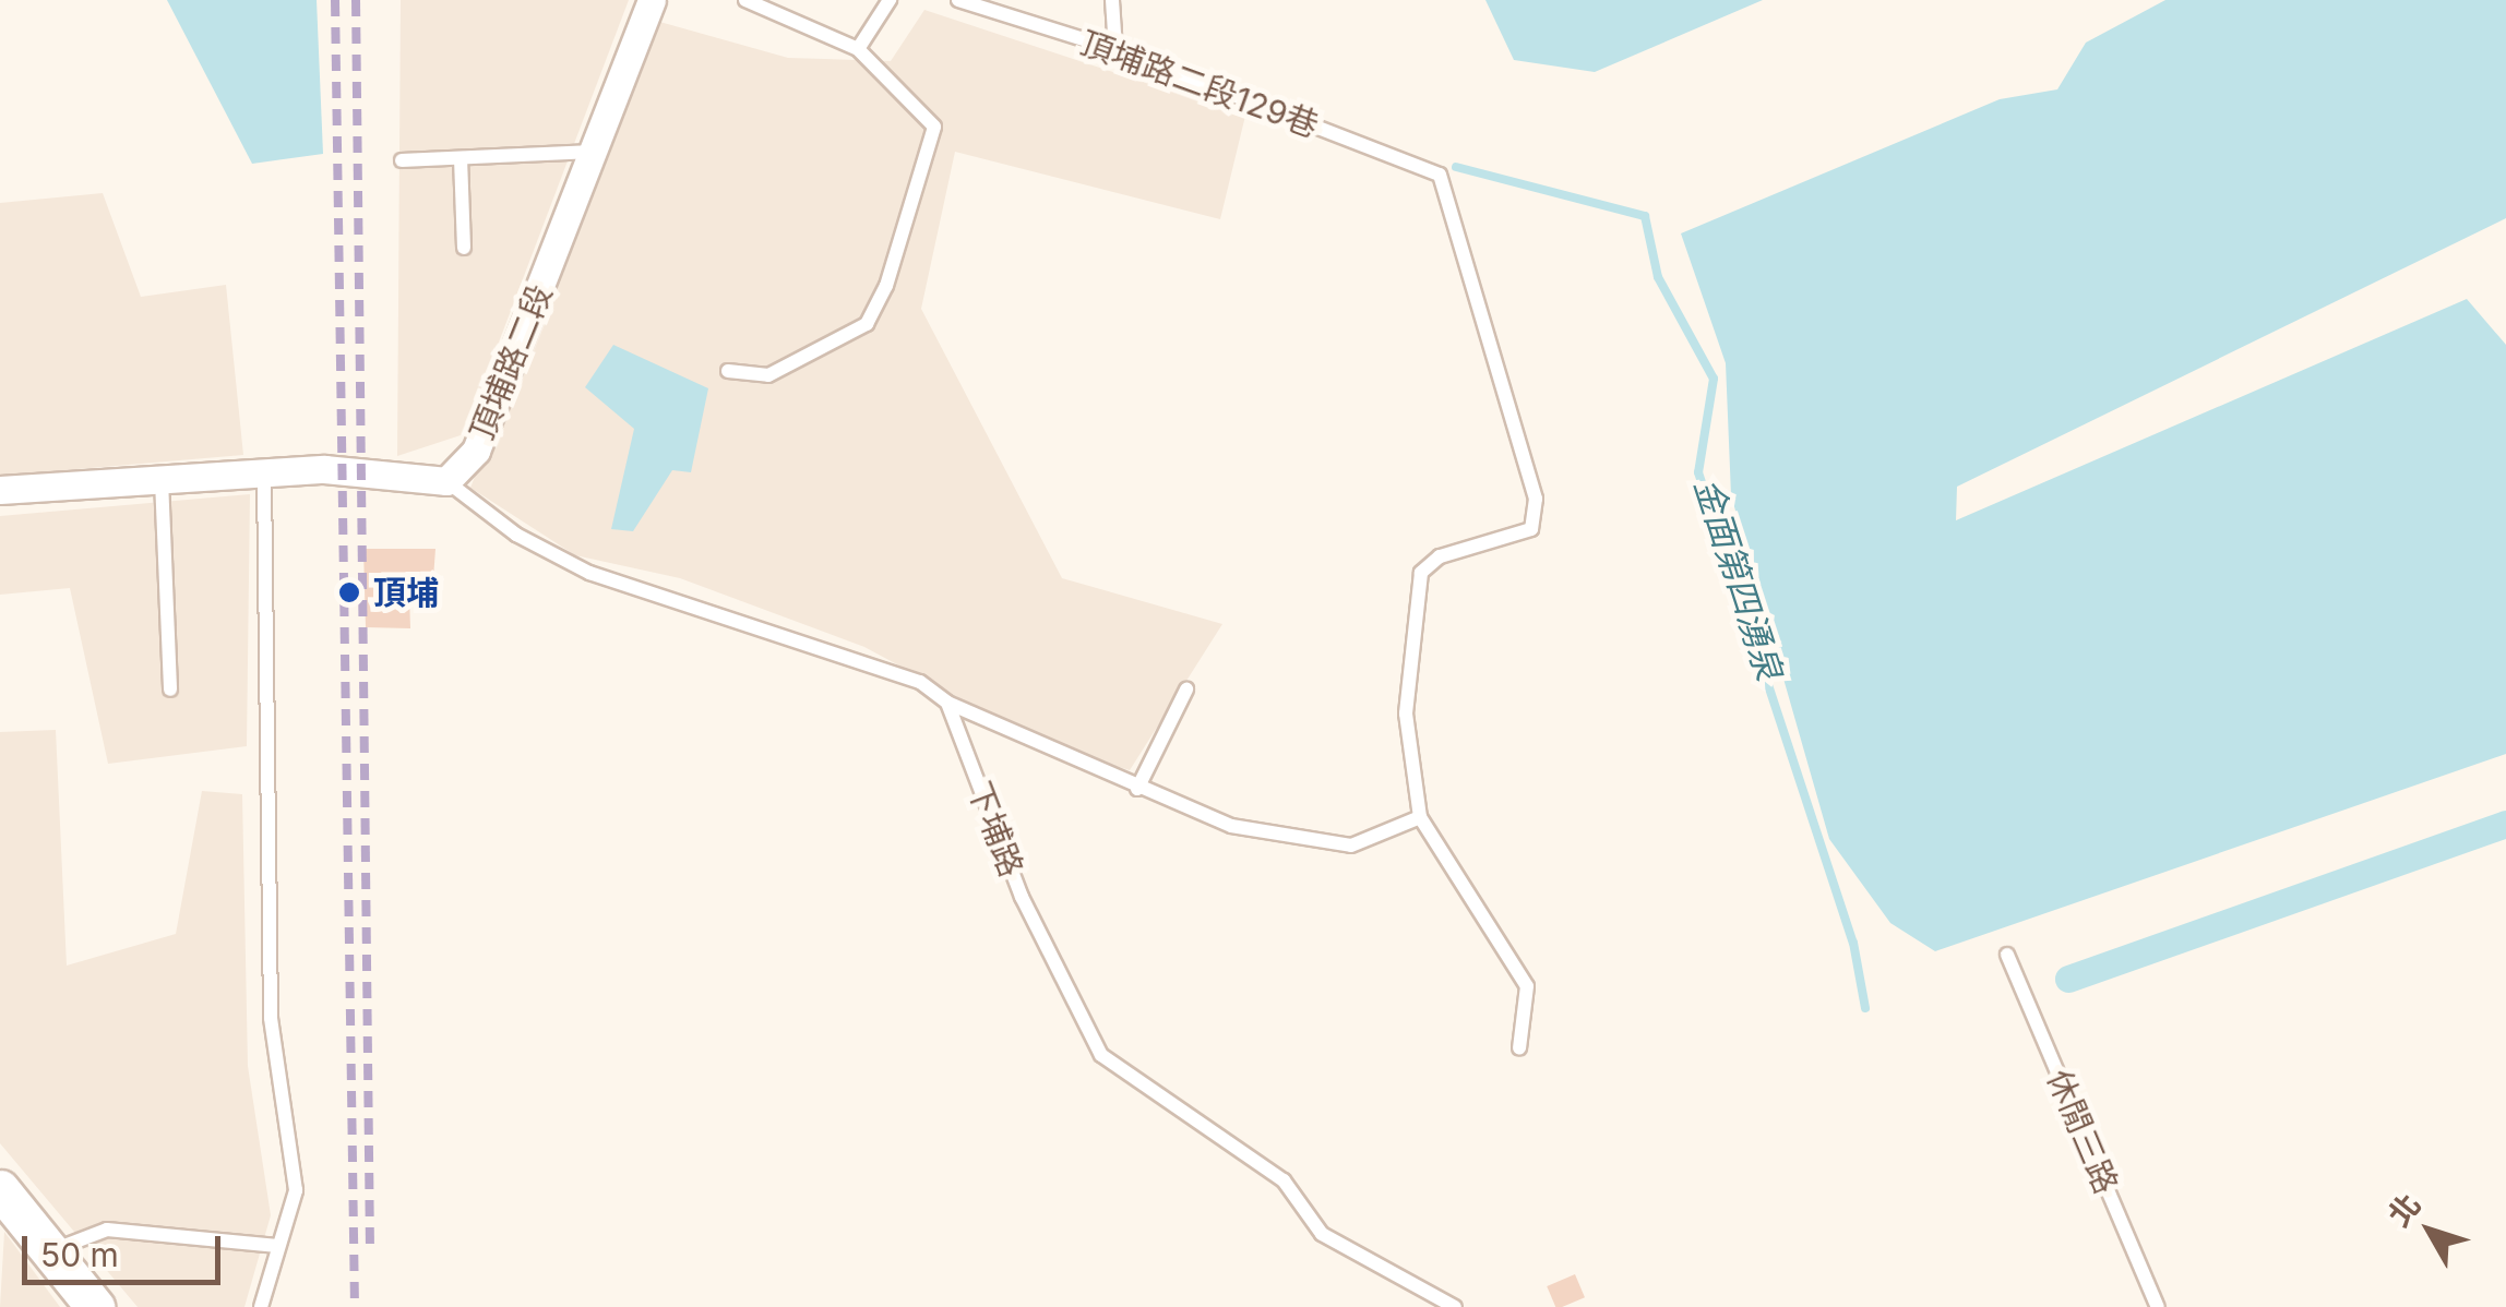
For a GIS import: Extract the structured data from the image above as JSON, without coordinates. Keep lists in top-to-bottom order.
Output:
{
  "streets": {
    "street": ["頂埔路二段"],
    "lane": ["頂埔路二段129巷", "下埔路", "休閒三路"]
  },
  "water": ["金面第四湧泉"],
  "places": ["頂埔"],
  "scale_bar": "50 m",
  "north": "top left"
}
